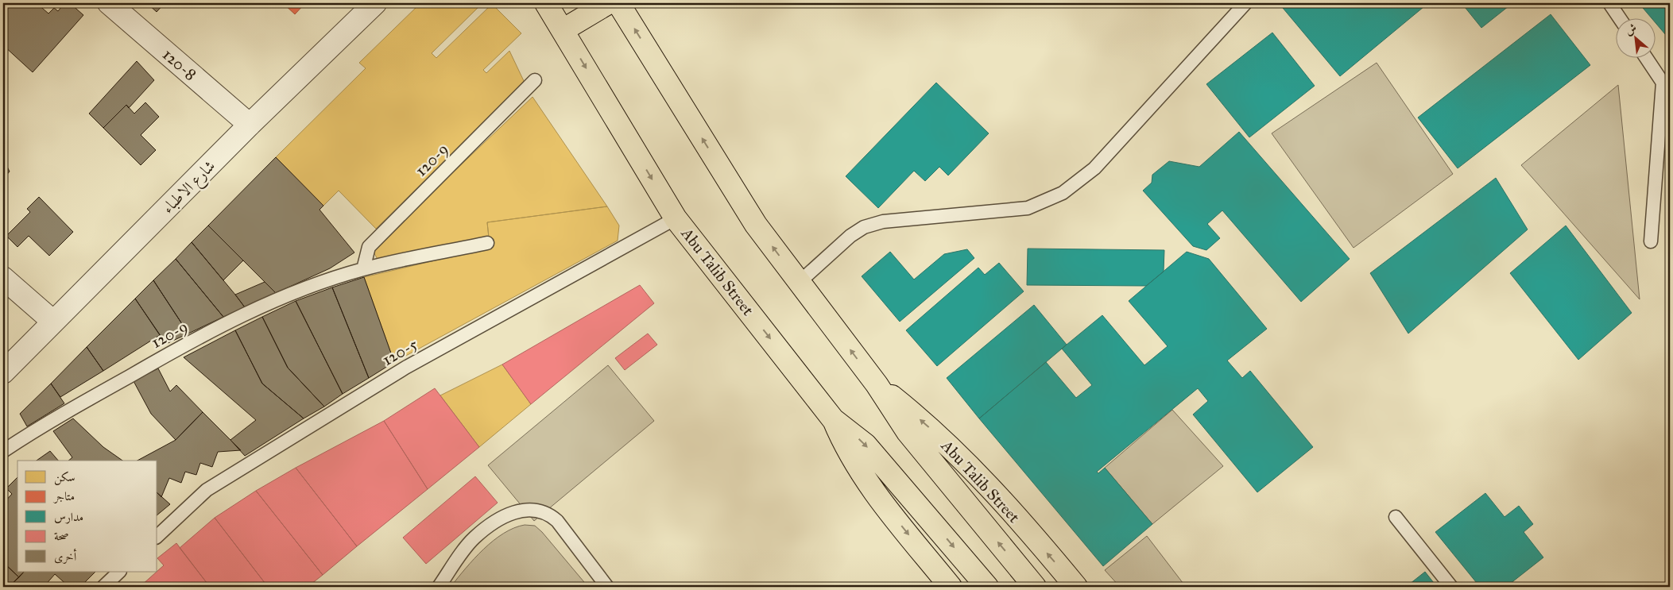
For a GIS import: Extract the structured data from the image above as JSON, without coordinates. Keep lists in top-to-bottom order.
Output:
{
  "streets": {
    "main road": ["Abu Talib Street"],
    "street": ["120-8", "شارع الاطباء"],
    "lane": ["120-9", "120-5"]
  },
  "crossings": [
    ["120-8", "شارع الاطباء"],
    ["Abu Talib Street", "120-5"]
  ],
  "legend": [
    "سكن",
    "متاجر",
    "مدارس",
    "صحة",
    "أخرى"
  ],
  "north": "top left"
}
